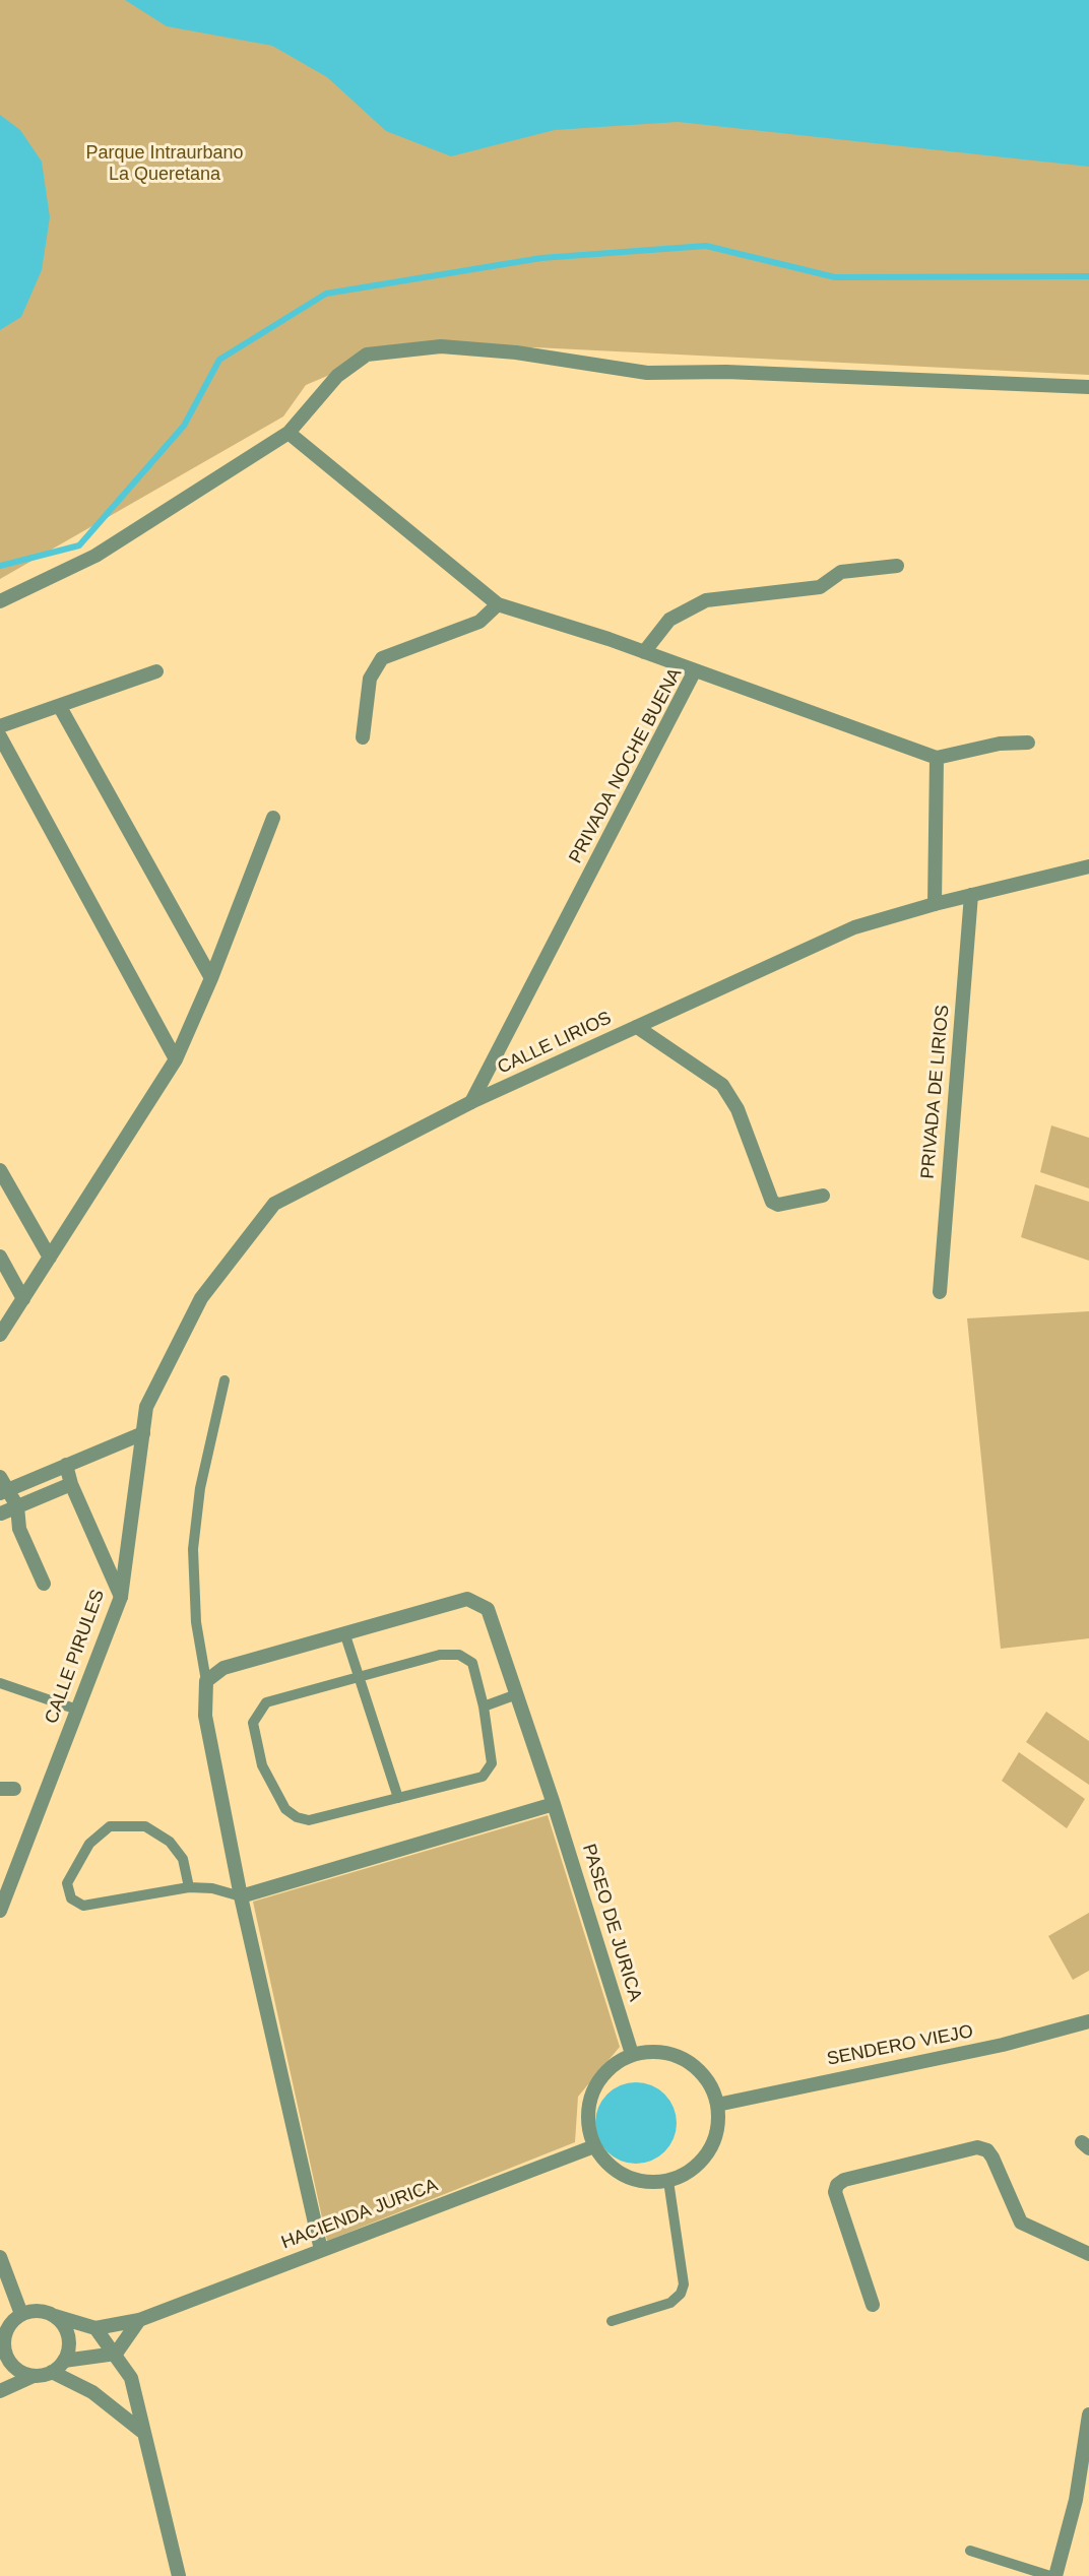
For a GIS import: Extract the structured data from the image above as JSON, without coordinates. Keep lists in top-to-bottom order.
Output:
{
  "streets": {
    "street": [
      "PRIVADA NOCHE BUENA",
      "CALLE LIRIOS",
      "PRIVADA DE LIRIOS",
      "CALLE PIRULES",
      "PASEO DE JURICA",
      "SENDERO VIEJO",
      "HACIENDA JURICA"
    ]
  },
  "crossings": [
    ["PRIVADA NOCHE BUENA", "CALLE LIRIOS"],
    ["CALLE LIRIOS", "PRIVADA DE LIRIOS"],
    ["CALLE LIRIOS", "CALLE PIRULES"],
    ["PASEO DE JURICA", "SENDERO VIEJO"],
    ["PASEO DE JURICA", "HACIENDA JURICA"],
    ["SENDERO VIEJO", "HACIENDA JURICA"]
  ],
  "parks": ["Parque Intraurbano La Queretana"]
}
